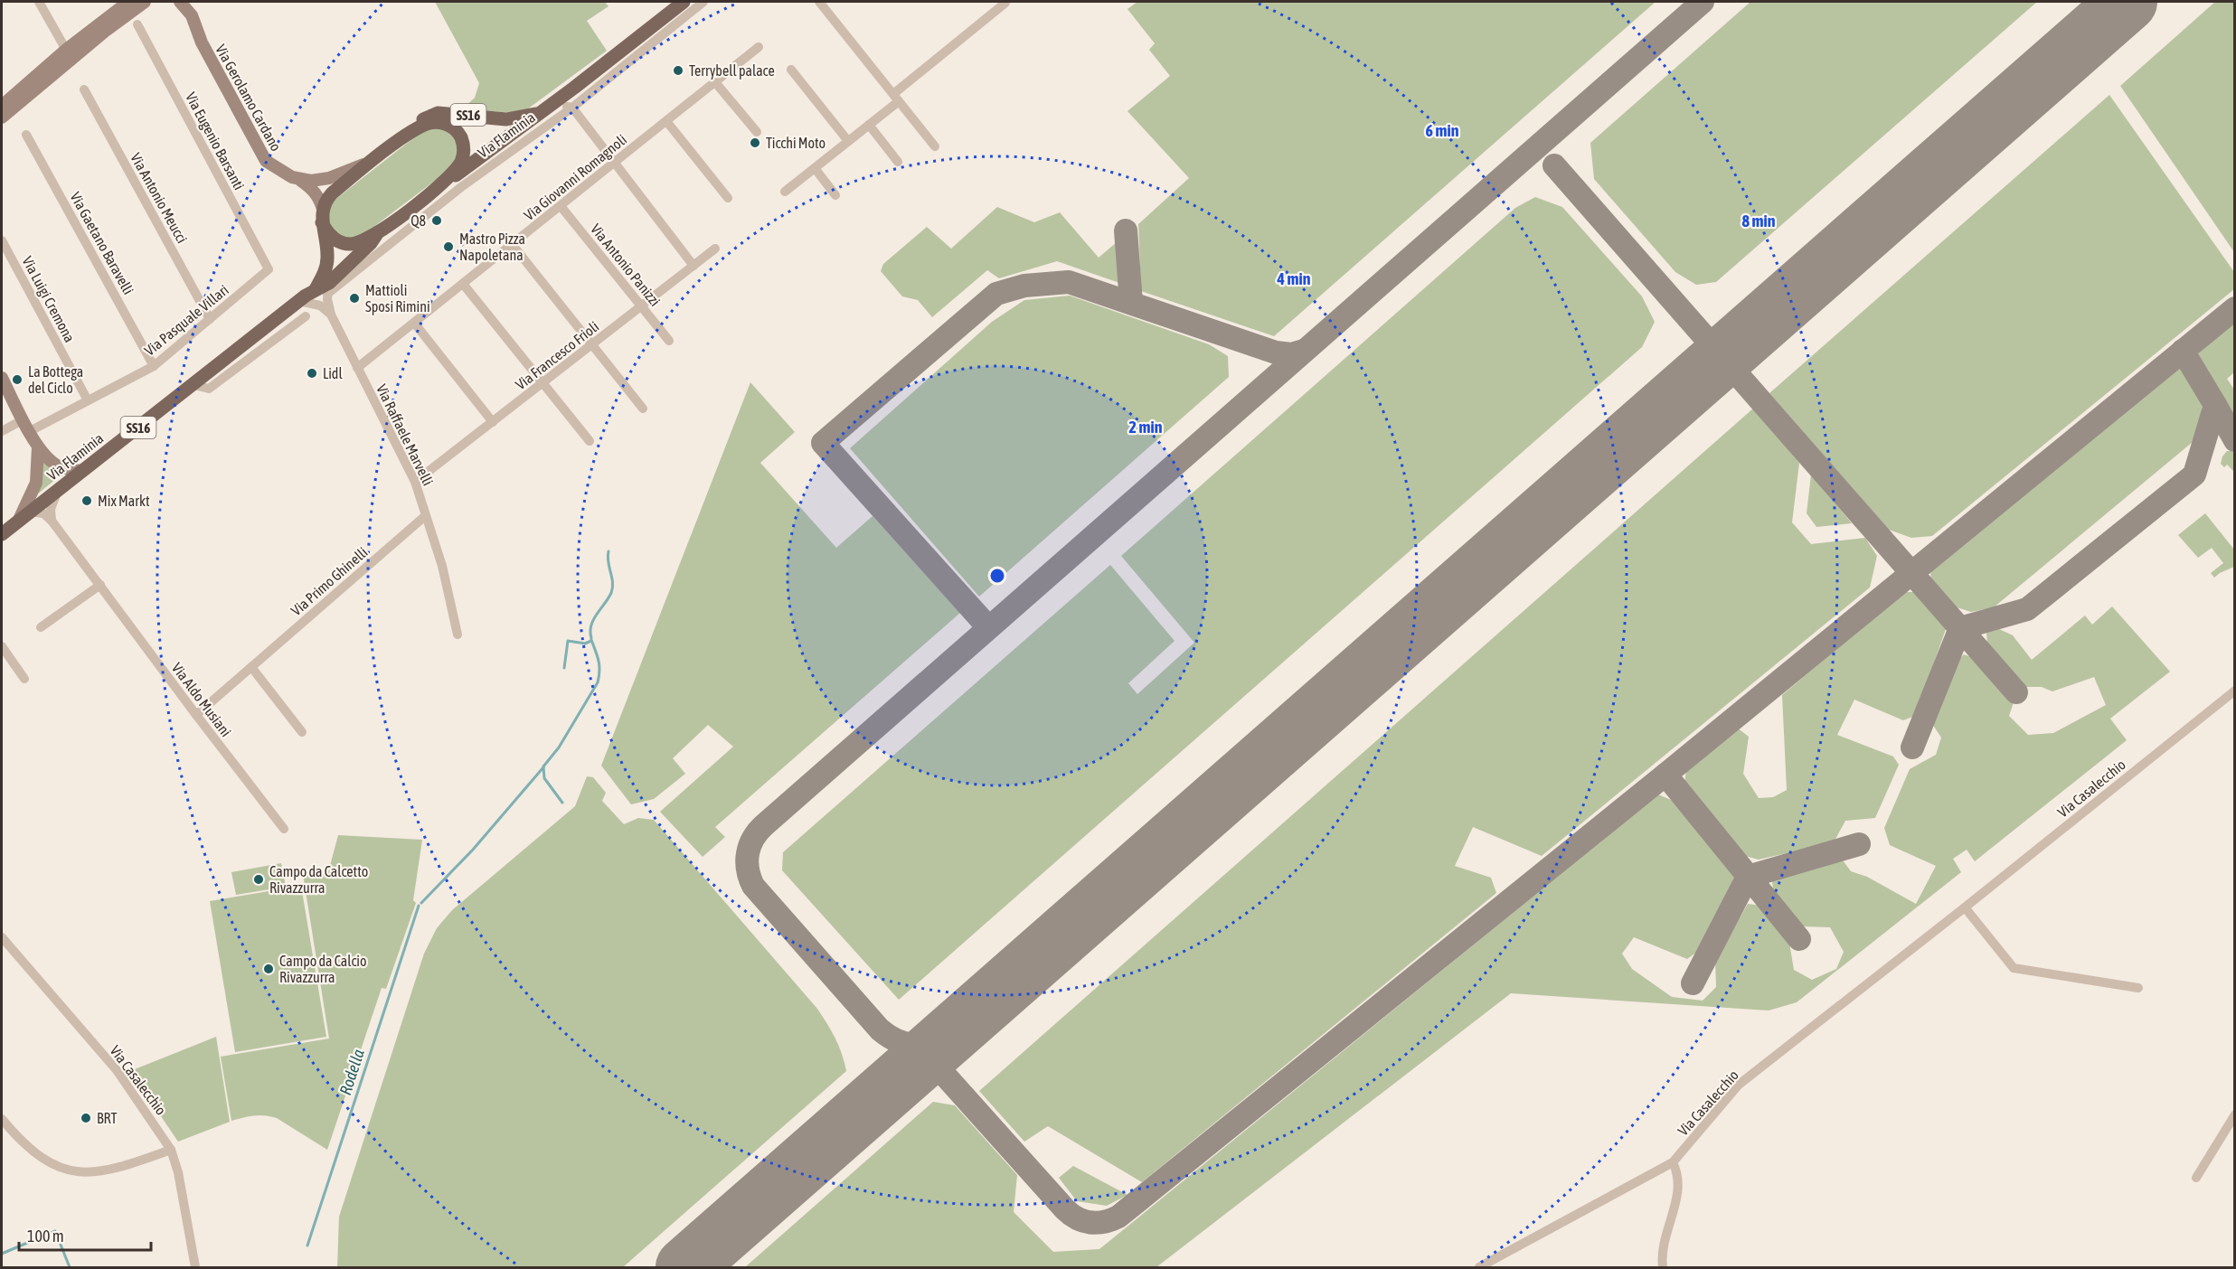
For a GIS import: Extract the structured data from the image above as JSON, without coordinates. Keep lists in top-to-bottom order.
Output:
{
  "streets": {
    "main road": ["Via Gerolamo Cardano", "SS16", "Via Flaminia"],
    "street": [
      "Via Eugenio Barsanti",
      "Via Giovanni Romagnoli",
      "Via Antonio Meucci",
      "Via Gaetano Baravelli",
      "Via Antonio Panizzi",
      "Via Luigi Cremona",
      "Via Pasquale Villari",
      "Via Francesco Frioli",
      "Via Raffaele Marvelli",
      "Via Primo Ghinelli",
      "Via Aldo Musiani",
      "Via Casalecchio"
    ]
  },
  "crossings": [
    ["Via Gerolamo Cardano", "Via Flaminia"],
    ["Via Flaminia", "Via Raffaele Marvelli"],
    ["Via Eugenio Barsanti", "Via Pasquale Villari"],
    ["Via Giovanni Romagnoli", "Via Antonio Panizzi"],
    ["Via Giovanni Romagnoli", "Via Raffaele Marvelli"],
    ["Via Antonio Meucci", "Via Pasquale Villari"],
    ["Via Gaetano Baravelli", "Via Pasquale Villari"],
    ["Via Antonio Panizzi", "Via Francesco Frioli"],
    ["Via Luigi Cremona", "Via Pasquale Villari"],
    ["Via Francesco Frioli", "Via Raffaele Marvelli"],
    ["Via Raffaele Marvelli", "Via Primo Ghinelli"],
    ["Via Primo Ghinelli", "Via Aldo Musiani"]
  ],
  "water": ["Rodella"],
  "places": [
    "Terrybell palace",
    "Ticchi Moto",
    "Q8",
    "Mastro Pizza Napoletana",
    "Mattioli Sposi Rimini",
    "Lidl",
    "La Bottega del Ciclo",
    "Mix Markt",
    "Campo da Calcetto Rivazzurra",
    "Campo da Calcio Rivazzurra",
    "BRT"
  ],
  "scale_bar": "100 m",
  "rings": [
    "6 min",
    "8 min",
    "4 min",
    "2 min"
  ]
}
